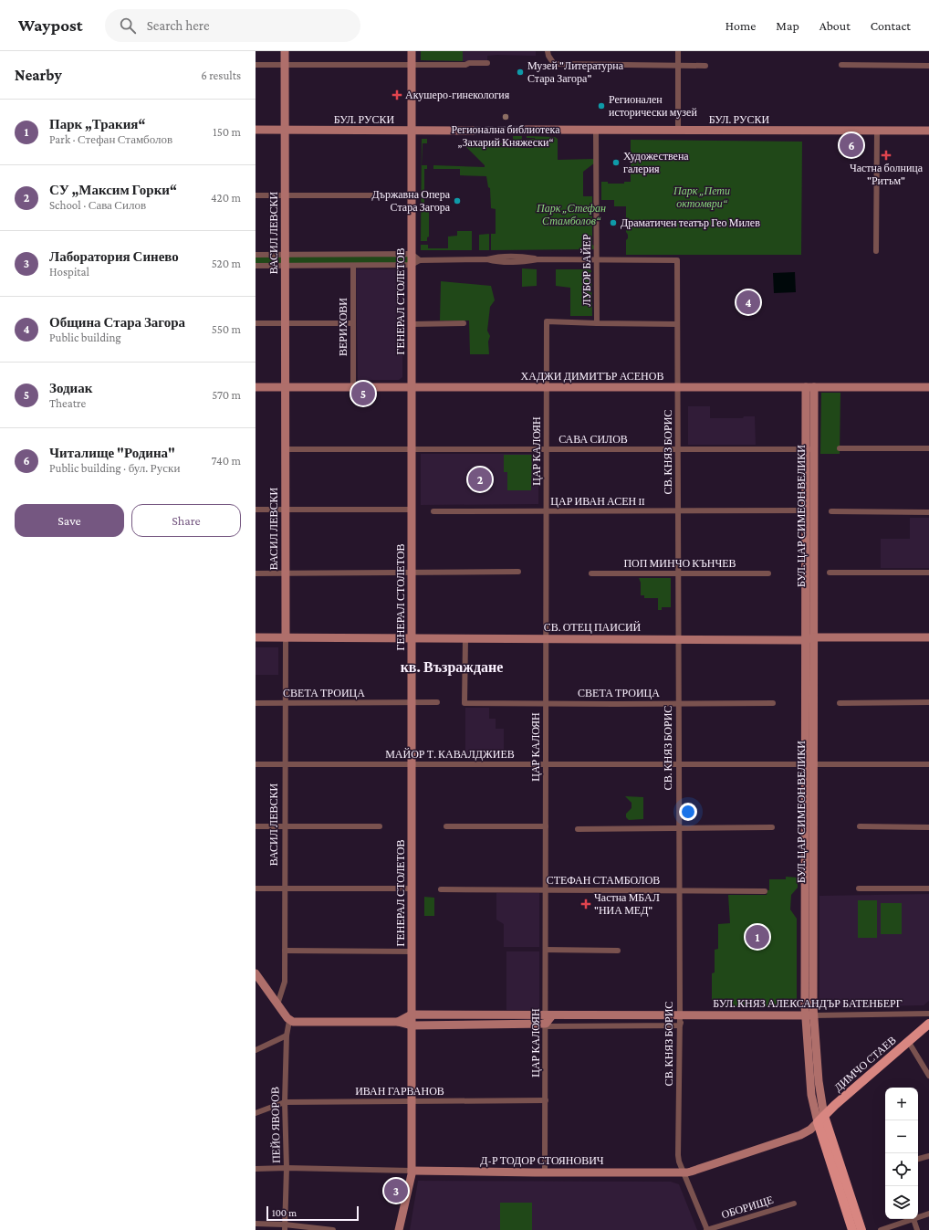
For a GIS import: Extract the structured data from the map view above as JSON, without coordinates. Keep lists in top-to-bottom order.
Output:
{
  "streets": {
    "main road": ["БУЛ. ЦАР СИМЕОН ВЕЛИКИ", "ДИМЧО СТАЕВ"],
    "street": [
      "БУЛ. РУСКИ",
      "ВАСИЛ ЛЕВСКИ",
      "ЛУБОР БАЙЕР",
      "ГЕНЕРАЛ СТОЛЕТОВ",
      "ВЕРИХОВИ",
      "ХАДЖИ ДИМИТЪР АСЕНОВ",
      "САВА СИЛОВ",
      "ЦАР КАЛОЯН",
      "СВ. КНЯЗ БОРИС",
      "ЦАР ИВАН АСЕН II",
      "ПОП МИНЧО КЪНЧЕВ",
      "СВ. ОТЕЦ ПАИСИЙ",
      "СВЕТА ТРОИЦА",
      "МАЙОР Т. КАВАЛДЖИЕВ",
      "СТЕФАН СТАМБОЛОВ",
      "БУЛ. КНЯЗ АЛЕКСАНДЪР БАТЕНБЕРГ",
      "ИВАН ГАРВАНОВ",
      "ПЕЙО ЯВОРОВ",
      "Д-Р ТОДОР СТОЯНОВИЧ",
      "ОБОРИЩЕ"
    ]
  },
  "crossings": [
    ["БУЛ. РУСКИ", "ВАСИЛ ЛЕВСКИ"],
    ["БУЛ. РУСКИ", "ЛУБОР БАЙЕР"],
    ["БУЛ. РУСКИ", "ГЕНЕРАЛ СТОЛЕТОВ"],
    ["ВАСИЛ ЛЕВСКИ", "ХАДЖИ ДИМИТЪР АСЕНОВ"],
    ["ВАСИЛ ЛЕВСКИ", "САВА СИЛОВ"],
    ["ВАСИЛ ЛЕВСКИ", "СВ. ОТЕЦ ПАИСИЙ"],
    ["ВАСИЛ ЛЕВСКИ", "СВЕТА ТРОИЦА"],
    ["ВАСИЛ ЛЕВСКИ", "МАЙОР Т. КАВАЛДЖИЕВ"],
    ["ЛУБОР БАЙЕР", "ЦАР КАЛОЯН"],
    ["ЛУБОР БАЙЕР", "СВ. КНЯЗ БОРИС"],
    ["ГЕНЕРАЛ СТОЛЕТОВ", "ХАДЖИ ДИМИТЪР АСЕНОВ"],
    ["ГЕНЕРАЛ СТОЛЕТОВ", "САВА СИЛОВ"],
    ["ГЕНЕРАЛ СТОЛЕТОВ", "СВ. ОТЕЦ ПАИСИЙ"],
    ["ГЕНЕРАЛ СТОЛЕТОВ", "СВЕТА ТРОИЦА"],
    ["ГЕНЕРАЛ СТОЛЕТОВ", "МАЙОР Т. КАВАЛДЖИЕВ"],
    ["ГЕНЕРАЛ СТОЛЕТОВ", "БУЛ. КНЯЗ АЛЕКСАНДЪР БАТЕНБЕРГ"],
    ["ГЕНЕРАЛ СТОЛЕТОВ", "ИВАН ГАРВАНОВ"],
    ["ГЕНЕРАЛ СТОЛЕТОВ", "Д-Р ТОДОР СТОЯНОВИЧ"],
    ["ВЕРИХОВИ", "ХАДЖИ ДИМИТЪР АСЕНОВ"],
    ["ХАДЖИ ДИМИТЪР АСЕНОВ", "ЦАР КАЛОЯН"],
    ["ХАДЖИ ДИМИТЪР АСЕНОВ", "СВ. КНЯЗ БОРИС"],
    ["ХАДЖИ ДИМИТЪР АСЕНОВ", "БУЛ. ЦАР СИМЕОН ВЕЛИКИ"],
    ["САВА СИЛОВ", "ЦАР КАЛОЯН"],
    ["САВА СИЛОВ", "СВ. КНЯЗ БОРИС"],
    ["САВА СИЛОВ", "БУЛ. ЦАР СИМЕОН ВЕЛИКИ"],
    ["ЦАР КАЛОЯН", "ЦАР ИВАН АСЕН II"],
    ["ЦАР КАЛОЯН", "СВ. ОТЕЦ ПАИСИЙ"],
    ["ЦАР КАЛОЯН", "СВЕТА ТРОИЦА"],
    ["ЦАР КАЛОЯН", "МАЙОР Т. КАВАЛДЖИЕВ"],
    ["ЦАР КАЛОЯН", "СТЕФАН СТАМБОЛОВ"],
    ["ЦАР КАЛОЯН", "БУЛ. КНЯЗ АЛЕКСАНДЪР БАТЕНБЕРГ"],
    ["ЦАР КАЛОЯН", "ИВАН ГАРВАНОВ"],
    ["ЦАР КАЛОЯН", "Д-Р ТОДОР СТОЯНОВИЧ"],
    ["СВ. КНЯЗ БОРИС", "ЦАР ИВАН АСЕН II"],
    ["СВ. КНЯЗ БОРИС", "ПОП МИНЧО КЪНЧЕВ"],
    ["СВ. КНЯЗ БОРИС", "СВ. ОТЕЦ ПАИСИЙ"],
    ["СВ. КНЯЗ БОРИС", "СВЕТА ТРОИЦА"],
    ["СВ. КНЯЗ БОРИС", "МАЙОР Т. КАВАЛДЖИЕВ"],
    ["СВ. КНЯЗ БОРИС", "СТЕФАН СТАМБОЛОВ"],
    ["СВ. КНЯЗ БОРИС", "БУЛ. КНЯЗ АЛЕКСАНДЪР БАТЕНБЕРГ"],
    ["СВ. КНЯЗ БОРИС", "Д-Р ТОДОР СТОЯНОВИЧ"],
    ["СВ. КНЯЗ БОРИС", "ОБОРИЩЕ"],
    ["ЦАР ИВАН АСЕН II", "БУЛ. ЦАР СИМЕОН ВЕЛИКИ"],
    ["БУЛ. ЦАР СИМЕОН ВЕЛИКИ", "СВ. ОТЕЦ ПАИСИЙ"],
    ["БУЛ. ЦАР СИМЕОН ВЕЛИКИ", "МАЙОР Т. КАВАЛДЖИЕВ"],
    ["БУЛ. ЦАР СИМЕОН ВЕЛИКИ", "БУЛ. КНЯЗ АЛЕКСАНДЪР БАТЕНБЕРГ"],
    ["БУЛ. ЦАР СИМЕОН ВЕЛИКИ", "ДИМЧО СТАЕВ"],
    ["БУЛ. ЦАР СИМЕОН ВЕЛИКИ", "Д-Р ТОДОР СТОЯНОВИЧ"],
    ["СВ. ОТЕЦ ПАИСИЙ", "СВЕТА ТРОИЦА"],
    ["БУЛ. КНЯЗ АЛЕКСАНДЪР БАТЕНБЕРГ", "ПЕЙО ЯВОРОВ"],
    ["ДИМЧО СТАЕВ", "Д-Р ТОДОР СТОЯНОВИЧ"],
    ["ИВАН ГАРВАНОВ", "ПЕЙО ЯВОРОВ"],
    ["ПЕЙО ЯВОРОВ", "Д-Р ТОДОР СТОЯНОВИЧ"]
  ],
  "districts": ["кв. Възраждане"],
  "parks": ["Парк „Пети октомври“", "Парк „Стефан Стамболов“"],
  "places": {
    "other": [
      "Музей \"Литературна Стара Загора\"",
      "Регионален исторически музей",
      "Регионална библиотека „Захарий Княжески“",
      "Художествена галерия",
      "Държавна Опера Стара Загора",
      "Драматичен театър Гео Милев"
    ],
    "health": ["Акушеро-гинекология", "Частна болница \"Ритъм\"", "Частна МБАЛ \"НИА МЕД\""]
  },
  "scale_bar": "100 m",
  "page": {
    "header": "Waypost",
    "search": "Search here",
    "nav": [
      "Home",
      "Map",
      "About",
      "Contact"
    ],
    "heading": ["Nearby", "6 results"],
    "list": [
      {
        "mark": "1",
        "name": "Парк „Тракия“",
        "note": "Park · Стефан Стамболов",
        "value": "150 m"
      },
      {
        "mark": "2",
        "name": "СУ „Максим Горки“",
        "note": "School · Сава Силов",
        "value": "420 m"
      },
      {
        "mark": "3",
        "name": "Лаборатория Синево",
        "note": "Hospital",
        "value": "520 m"
      },
      {
        "mark": "4",
        "name": "Община Стара Загора",
        "note": "Public building",
        "value": "550 m"
      },
      {
        "mark": "5",
        "name": "Зодиак",
        "note": "Theatre",
        "value": "570 m"
      },
      {
        "mark": "6",
        "name": "Читалище \"Родина\"",
        "note": "Public building · бул. Руски",
        "value": "740 m"
      }
    ],
    "pins": [
      "6",
      "4",
      "5",
      "2",
      "1",
      "3"
    ],
    "buttons": ["Save", "Share"],
    "map_buttons": ["+", "−"],
    "scale": "100 m"
  }
}
